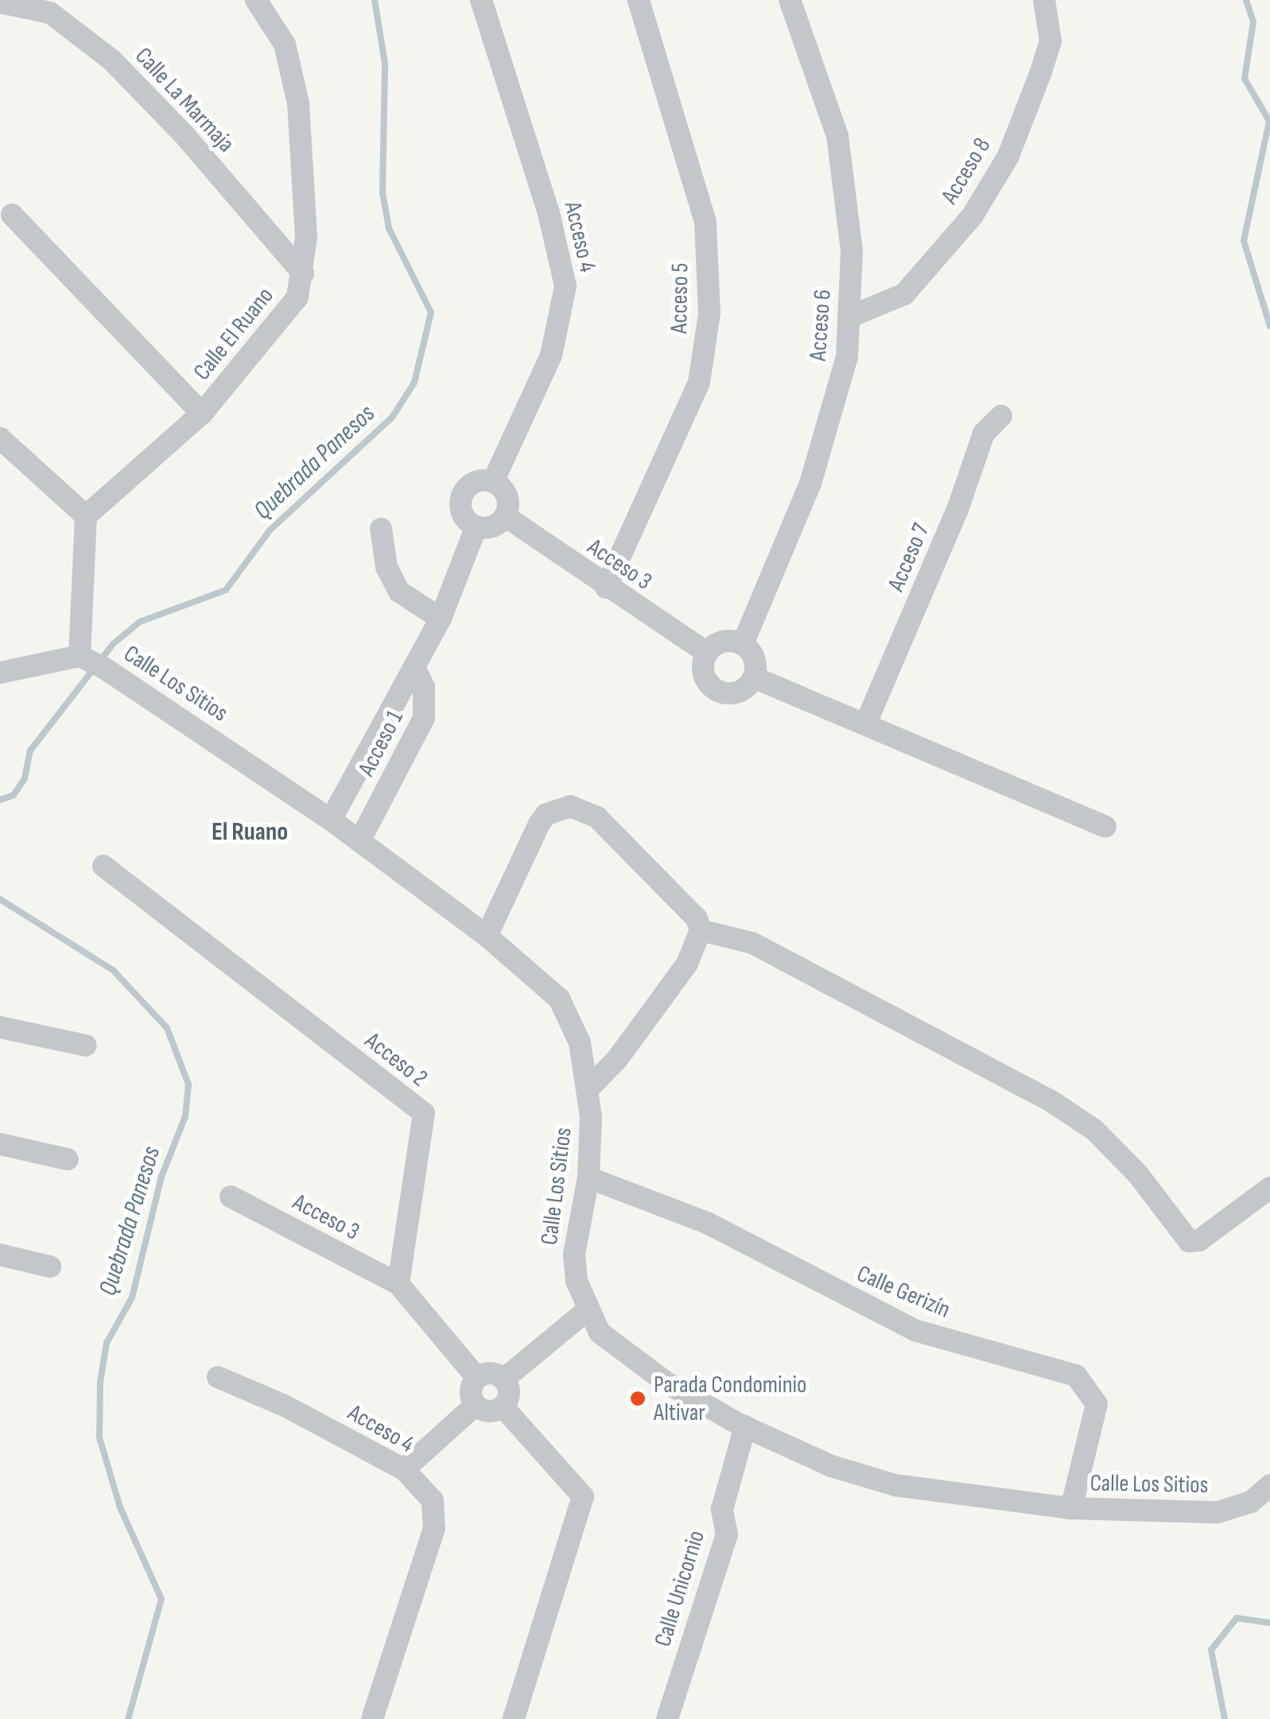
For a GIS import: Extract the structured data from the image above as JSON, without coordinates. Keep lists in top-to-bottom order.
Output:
{
  "streets": {
    "street": [
      "Calle La Marmaja",
      "Acceso 8",
      "Acceso 4",
      "Acceso 5",
      "Acceso 6",
      "Calle El Ruano",
      "Acceso 7",
      "Acceso 3",
      "Calle Los Sitios",
      "Acceso 1",
      "Acceso 2",
      "Calle Gerizín",
      "Calle Unicornio"
    ]
  },
  "crossings": [
    ["Calle La Marmaja", "Calle El Ruano"],
    ["Acceso 8", "Acceso 6"],
    ["Acceso 4", "Acceso 3"],
    ["Acceso 4", "Acceso 1"],
    ["Acceso 5", "Acceso 3"],
    ["Acceso 6", "Acceso 3"],
    ["Acceso 3", "Acceso 1"],
    ["Acceso 3", "Acceso 2"],
    ["Calle Los Sitios", "Acceso 1"],
    ["Calle Los Sitios", "Calle Gerizín"],
    ["Calle Los Sitios", "Calle Unicornio"]
  ],
  "districts": ["El Ruano"],
  "water": ["Quebrada Panesos"],
  "places": ["Parada Condominio Altivar"]
}
